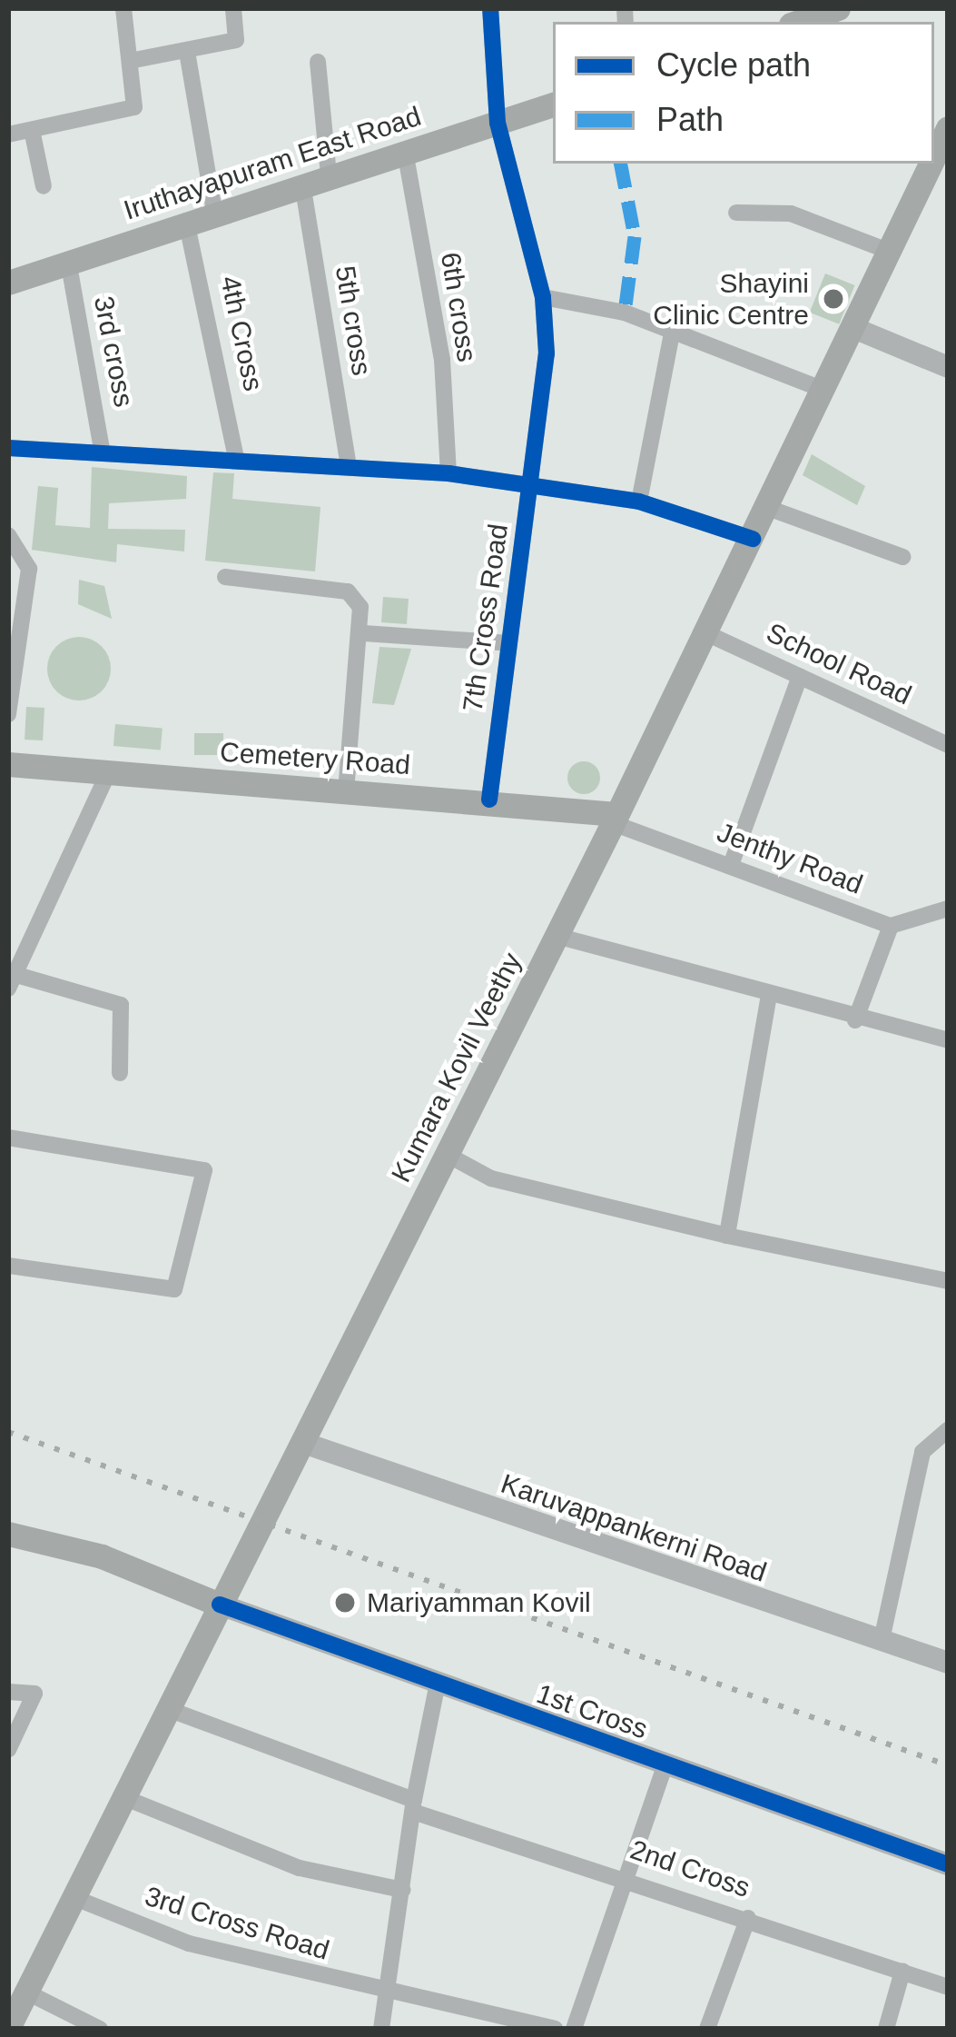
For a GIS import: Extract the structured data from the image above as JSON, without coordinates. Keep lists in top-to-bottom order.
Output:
{
  "streets": {
    "main road": ["Iruthayapuram East Road", "Cemetery Road", "Kumara Kovil Veethy"],
    "street": [
      "6th cross",
      "5th cross",
      "4th Cross",
      "3rd cross",
      "7th Cross Road",
      "School Road",
      "Jenthy Road",
      "Karuvappankerni Road",
      "1st Cross",
      "2nd Cross",
      "3rd Cross Road"
    ]
  },
  "crossings": [
    ["Iruthayapuram East Road", "6th cross"],
    ["Iruthayapuram East Road", "5th cross"],
    ["Iruthayapuram East Road", "4th Cross"],
    ["Iruthayapuram East Road", "3rd cross"],
    ["Iruthayapuram East Road", "7th Cross Road"],
    ["7th Cross Road", "Cemetery Road"],
    ["School Road", "Kumara Kovil Veethy"],
    ["Cemetery Road", "Jenthy Road"],
    ["Cemetery Road", "Kumara Kovil Veethy"],
    ["Jenthy Road", "Kumara Kovil Veethy"],
    ["Kumara Kovil Veethy", "Karuvappankerni Road"],
    ["Kumara Kovil Veethy", "1st Cross"],
    ["Kumara Kovil Veethy", "2nd Cross"],
    ["Kumara Kovil Veethy", "3rd Cross Road"]
  ],
  "places": ["Shayini Clinic Centre", "Mariyamman Kovil"],
  "legend": ["Cycle path", "Path"]
}
